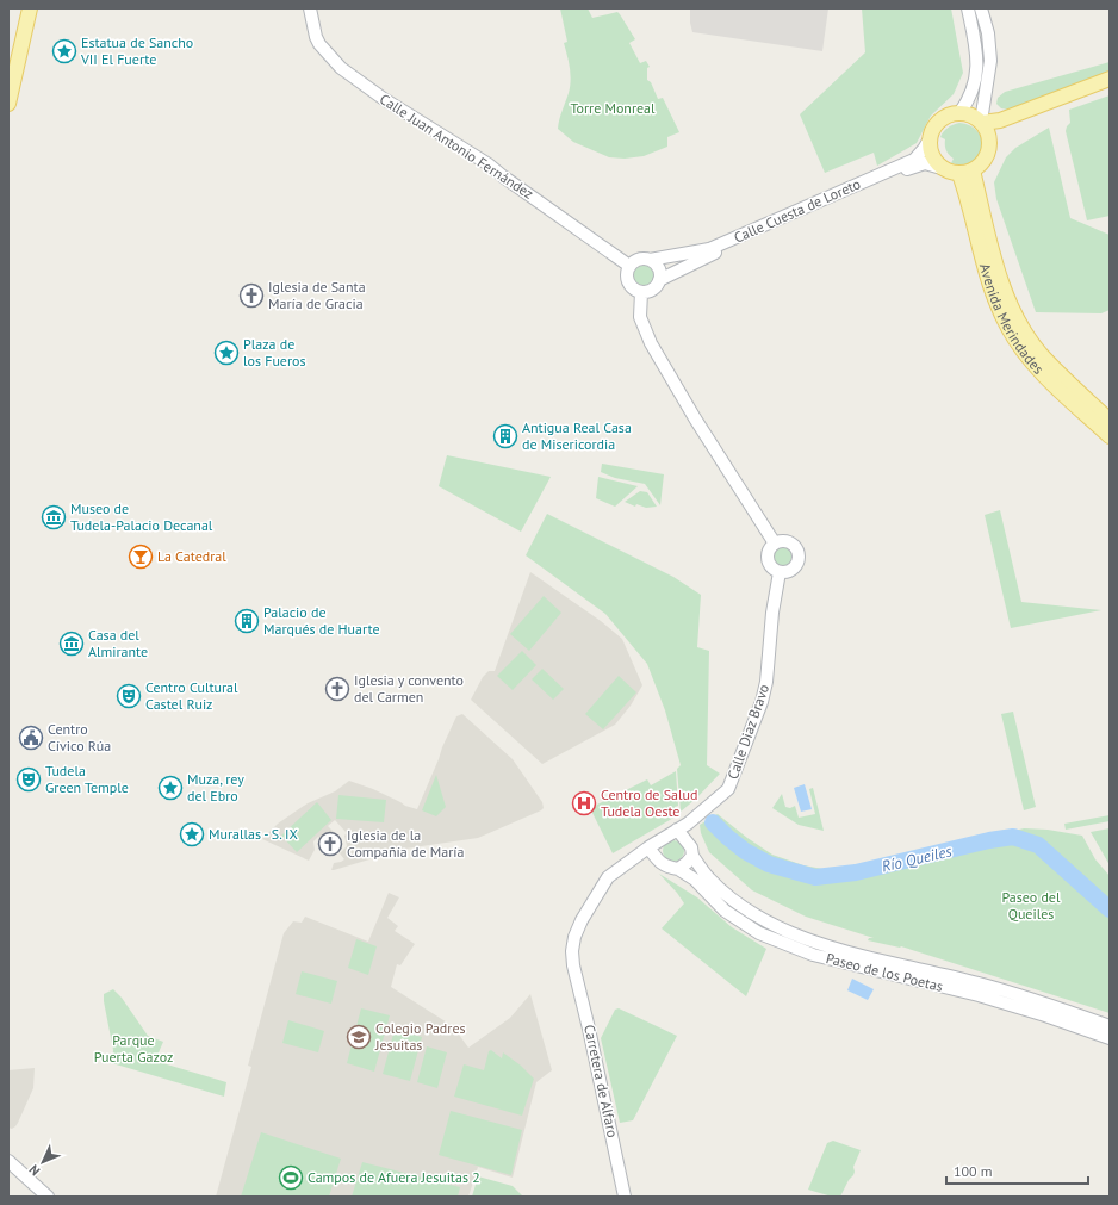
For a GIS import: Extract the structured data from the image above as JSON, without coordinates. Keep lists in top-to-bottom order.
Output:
{
  "streets": {
    "main road": ["Avenida Merindades"],
    "street": [
      "Calle Juan Antonio Fernández",
      "Calle Cuesta de Loreto",
      "Calle Diaz Bravo",
      "Paseo de los Poetas",
      "Carretera de Alfaro"
    ]
  },
  "crossings": [
    ["Calle Juan Antonio Fernández", "Calle Cuesta de Loreto"],
    ["Calle Cuesta de Loreto", "Avenida Merindades"],
    ["Calle Diaz Bravo", "Paseo de los Poetas"],
    ["Calle Diaz Bravo", "Carretera de Alfaro"]
  ],
  "water": ["Río Queiles"],
  "parks": ["Torre Monreal", "Paseo del Queiles", "Parque Puerta Gazoz"],
  "places": {
    "place": [
      "Estatua de Sancho VII El Fuerte",
      "Plaza de los Fueros",
      "Muza, rey del Ebro",
      "Murallas - S. IX"
    ],
    "church": ["Iglesia de Santa María de Gracia", "Iglesia y convento del Carmen", "Iglesia de la Compañía de María"],
    "building": ["Antigua Real Casa de Misericordia", "Palacio de Marqués de Huarte"],
    "museum": ["Museo de Tudela-Palacio Decanal", "Casa del Almirante"],
    "bar": ["La Catedral"],
    "theatre": ["Centro Cultural Castel Ruiz", "Tudela Green Temple"],
    "public building": ["Centro Cívico Rúa"],
    "hospital": ["Centro de Salud Tudela Oeste"],
    "school or university": ["Colegio Padres Jesuitas"],
    "sports": ["Campos de Afuera Jesuitas 2"]
  },
  "scale_bar": "100 m",
  "north": "bottom left"
}
